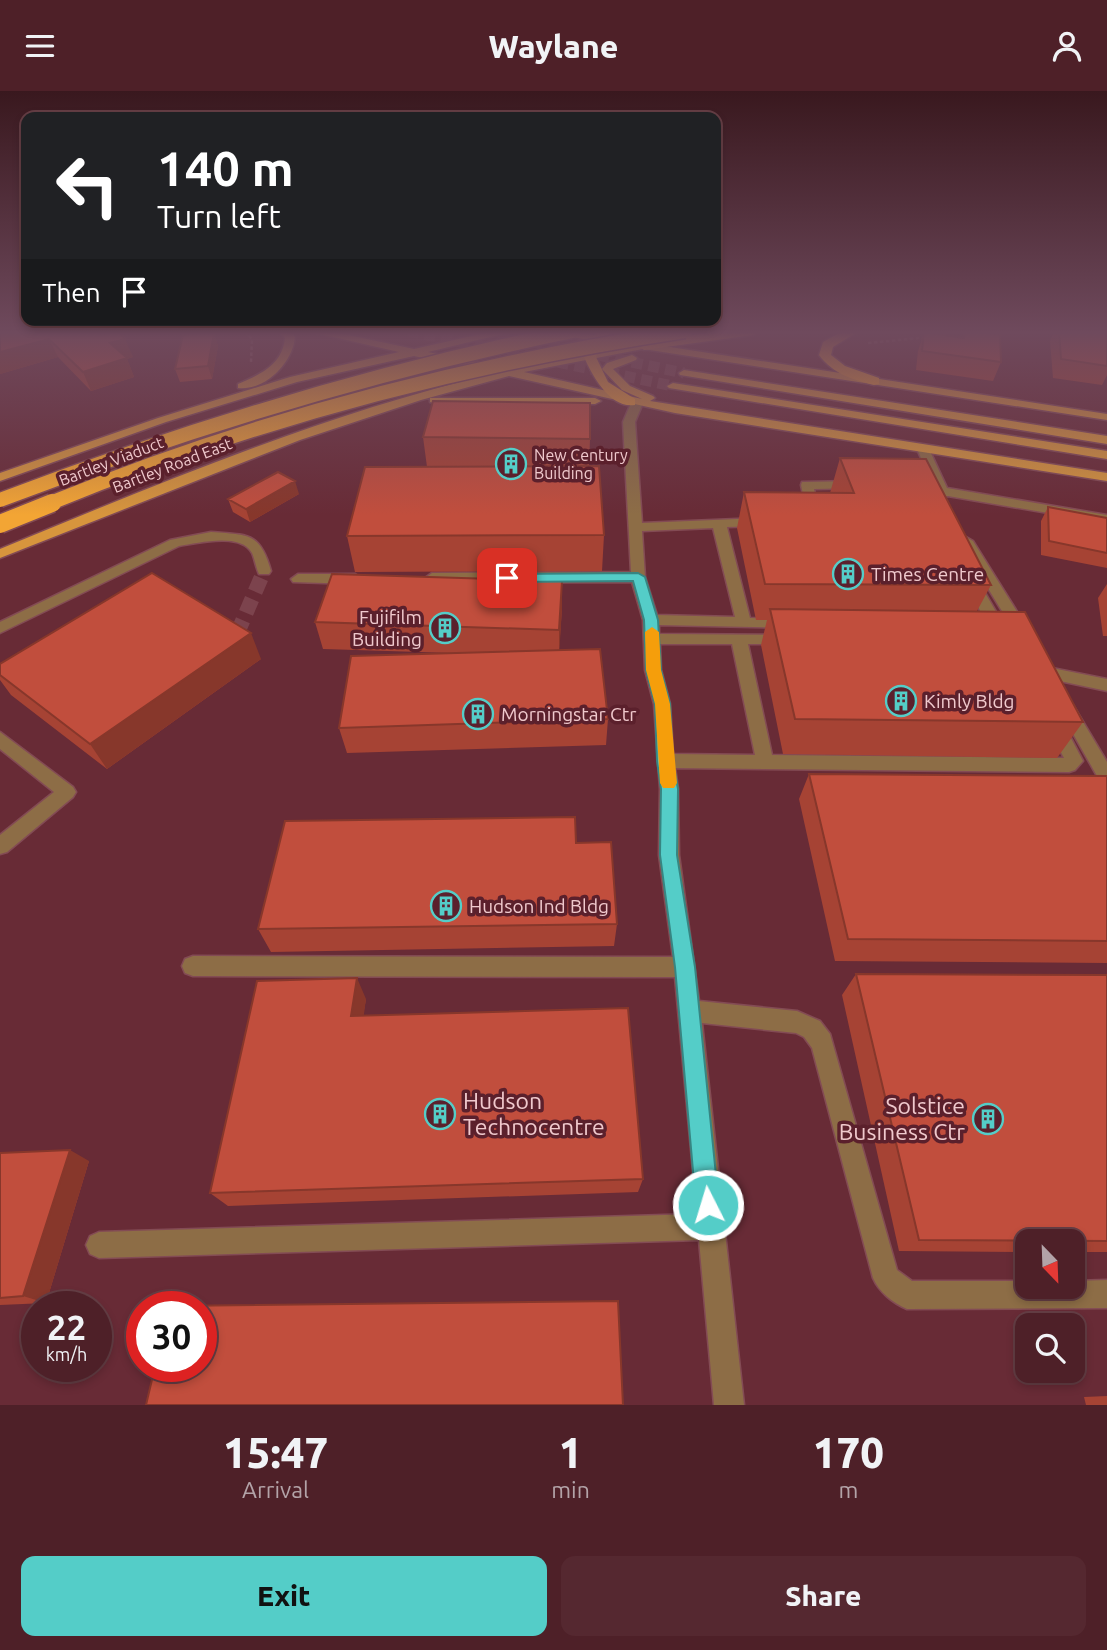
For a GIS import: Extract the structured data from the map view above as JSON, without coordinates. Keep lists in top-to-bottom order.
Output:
{
  "streets": {
    "highway": ["Bartley Viaduct"],
    "main road": ["Bartley Road East"]
  },
  "places": {
    "building": [
      "New Century Building",
      "Times Centre",
      "Fujifilm Building",
      "Kimly Bldg",
      "Morningstar Ctr",
      "Hudson Ind Bldg",
      "Hudson Technocentre",
      "Solstice Business Ctr"
    ]
  },
  "north": "bottom right",
  "page": {
    "header": "Waylane",
    "turn": ["140 m", "Turn left"],
    "then": "Then",
    "speed": "22 km/h",
    "limit": "30",
    "eta": [
      "15:47",
      "Arrival",
      "1",
      "min",
      "170",
      "m"
    ],
    "buttons": ["Exit", "Share"]
  }
}
